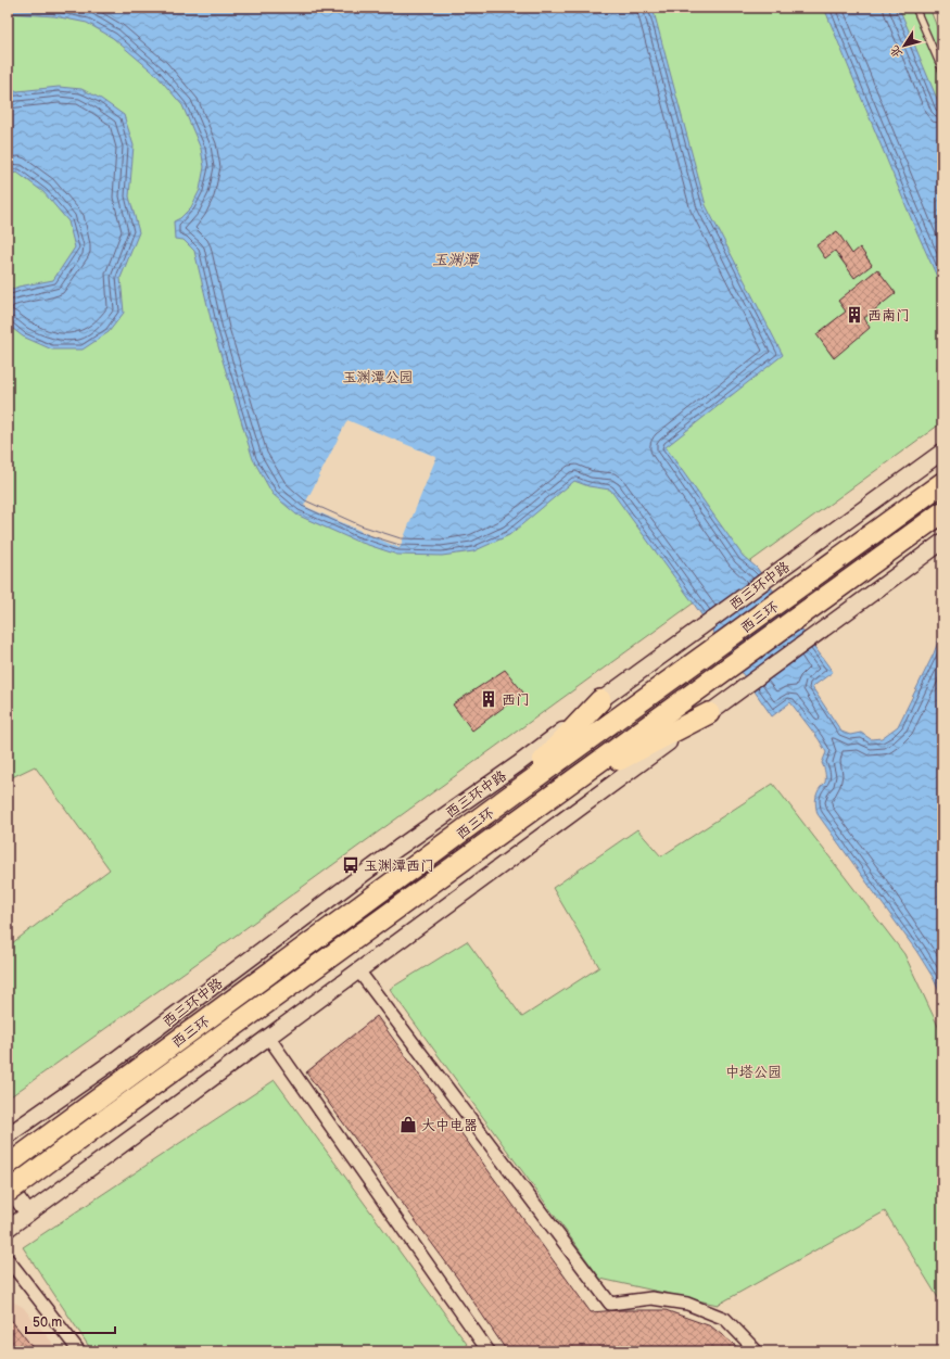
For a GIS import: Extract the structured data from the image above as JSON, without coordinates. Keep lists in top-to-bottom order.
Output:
{
  "streets": {
    "highway": ["西三环"],
    "street": ["西三环中路"]
  },
  "water": ["玉渊潭"],
  "parks": ["玉渊潭公园", "中塔公园"],
  "places": {
    "building": ["西南门", "西门"],
    "bus stop": ["玉渊潭西门"],
    "shop": ["大中电器"]
  },
  "scale_bar": "50 m",
  "north": "bottom left"
}
